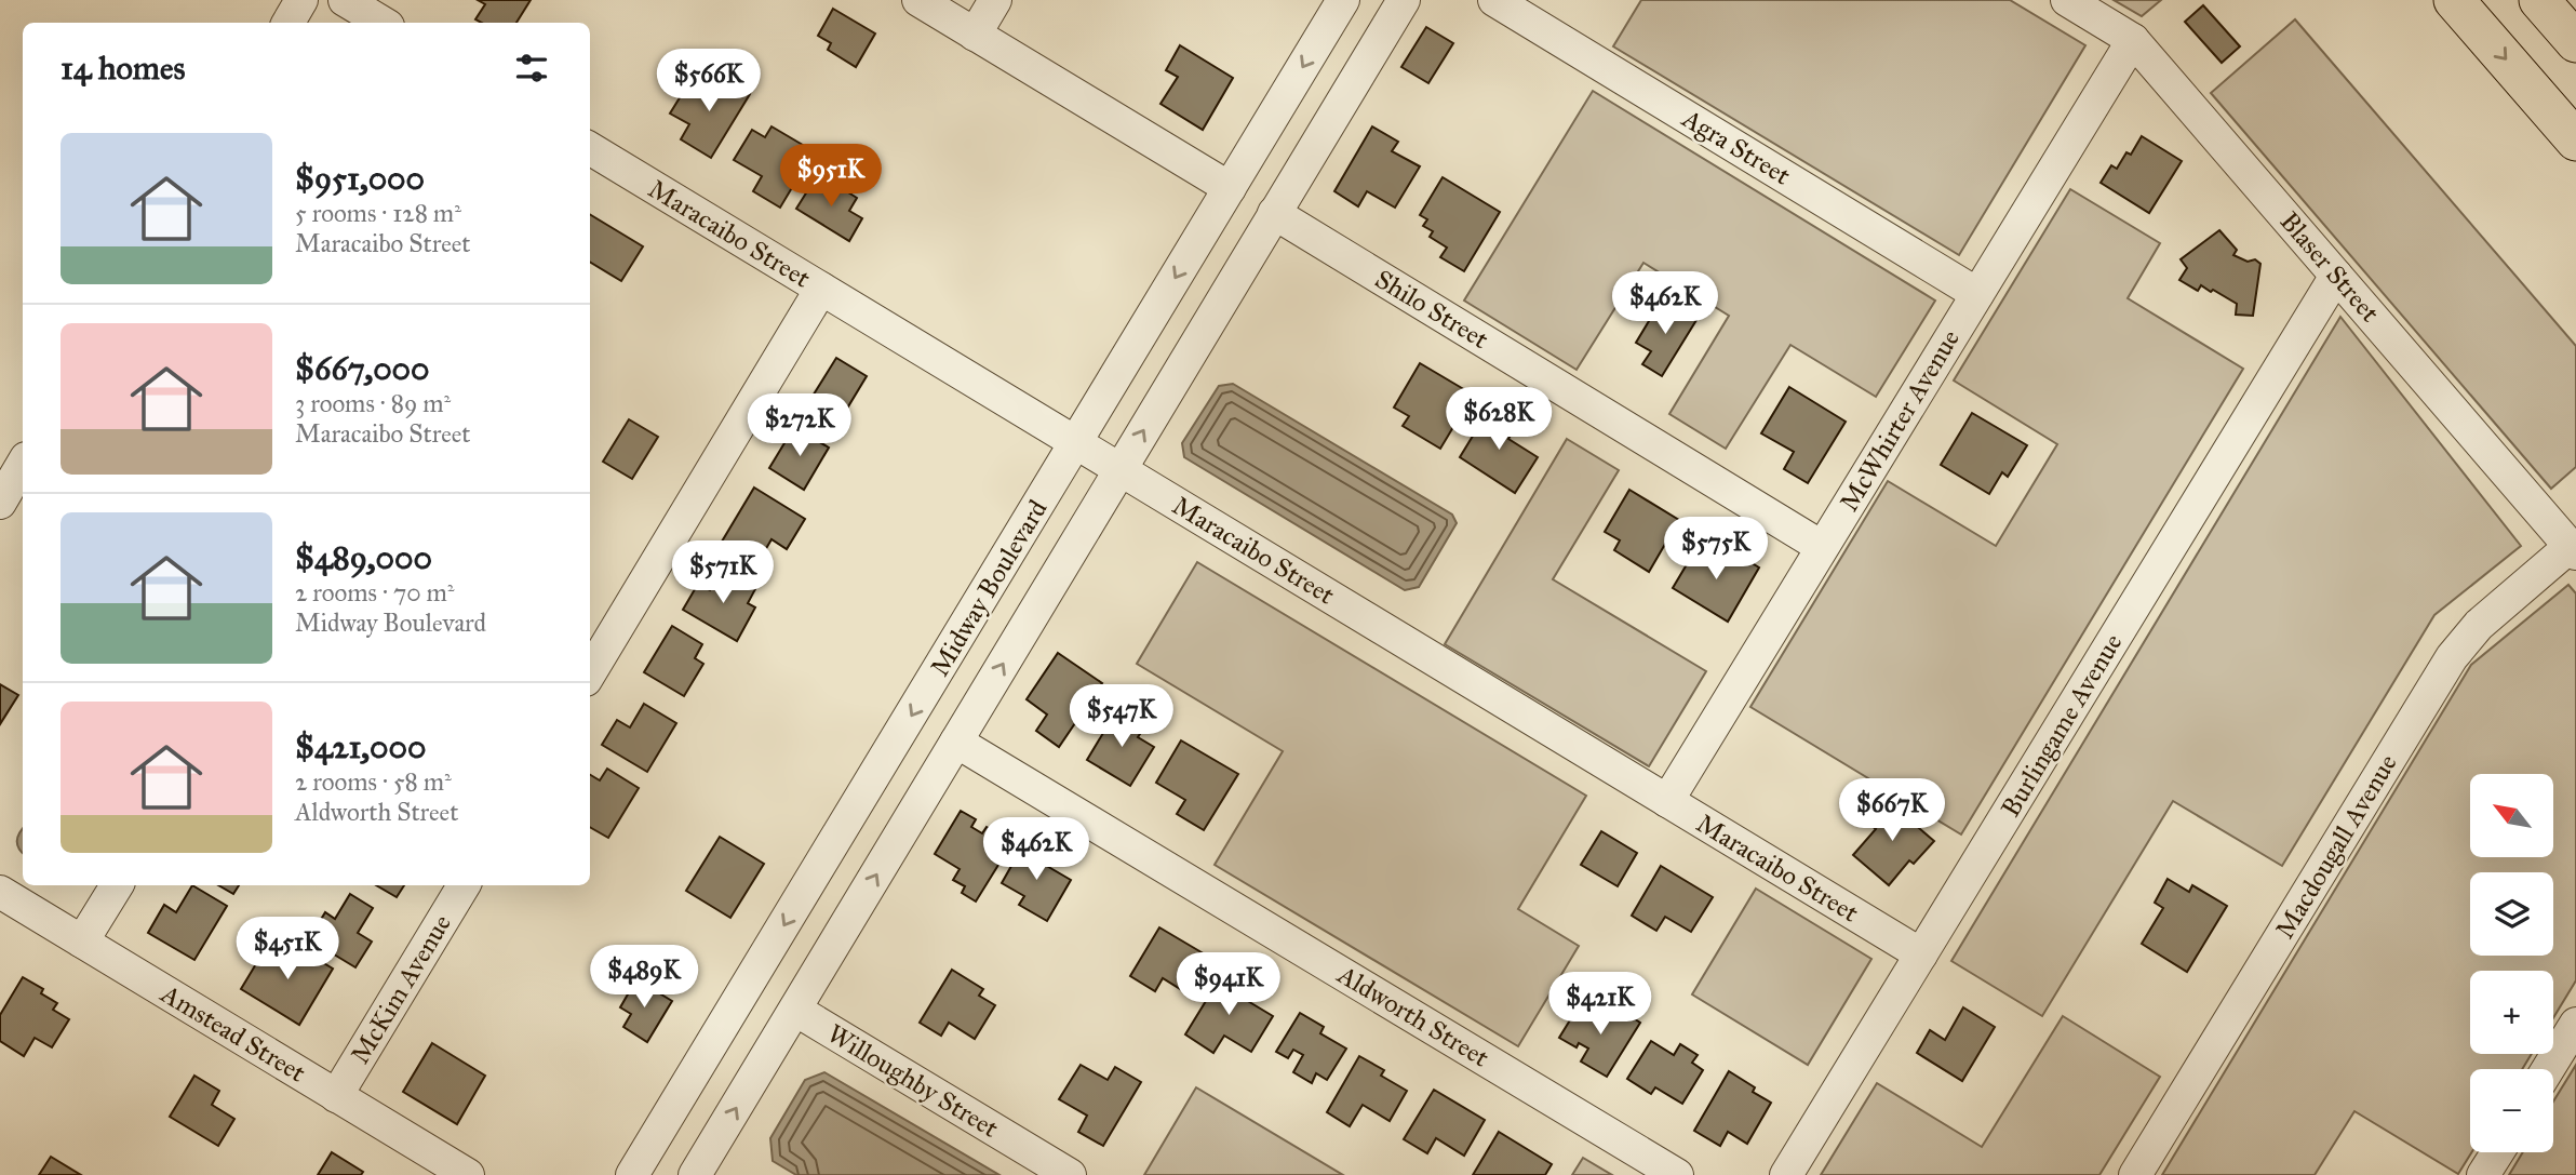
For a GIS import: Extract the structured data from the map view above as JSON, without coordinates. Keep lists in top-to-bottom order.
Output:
{
  "streets": {
    "street": [
      "Agra Street",
      "Maracaibo Street",
      "Blaser Street",
      "Shilo Street",
      "McWhirter Avenue",
      "Midway Boulevard",
      "Burlingame Avenue",
      "Macdougall Avenue",
      "McKim Avenue",
      "Aldworth Street",
      "Amstead Street",
      "Willoughby Street"
    ]
  },
  "crossings": [
    ["Agra Street", "McWhirter Avenue"],
    ["Maracaibo Street", "McWhirter Avenue"],
    ["Maracaibo Street", "Midway Boulevard"],
    ["Maracaibo Street", "Burlingame Avenue"],
    ["Blaser Street", "McWhirter Avenue"],
    ["Blaser Street", "Burlingame Avenue"],
    ["Blaser Street", "Macdougall Avenue"],
    ["Shilo Street", "McWhirter Avenue"],
    ["Shilo Street", "Midway Boulevard"],
    ["Midway Boulevard", "Aldworth Street"],
    ["Midway Boulevard", "Willoughby Street"],
    ["McKim Avenue", "Amstead Street"]
  ],
  "north": "top left",
  "page": {
    "heading": "14 homes",
    "price": [
      "$566K",
      "$951K",
      "$462K",
      "$628K",
      "$272K",
      "$575K",
      "$571K",
      "$547K",
      "$667K",
      "$462K",
      "$451K",
      "$489K",
      "$941K",
      "$421K"
    ],
    "list": [
      {
        "name": "$951,000",
        "note": "5 rooms · 128 m² · Maracaibo Street"
      },
      {
        "name": "$667,000",
        "note": "3 rooms · 89 m² · Maracaibo Street"
      },
      {
        "name": "$489,000",
        "note": "2 rooms · 70 m² · Midway Boulevard"
      },
      {
        "name": "$421,000",
        "note": "2 rooms · 58 m² · Aldworth Street"
      }
    ],
    "map_buttons": ["+", "−"]
  }
}
